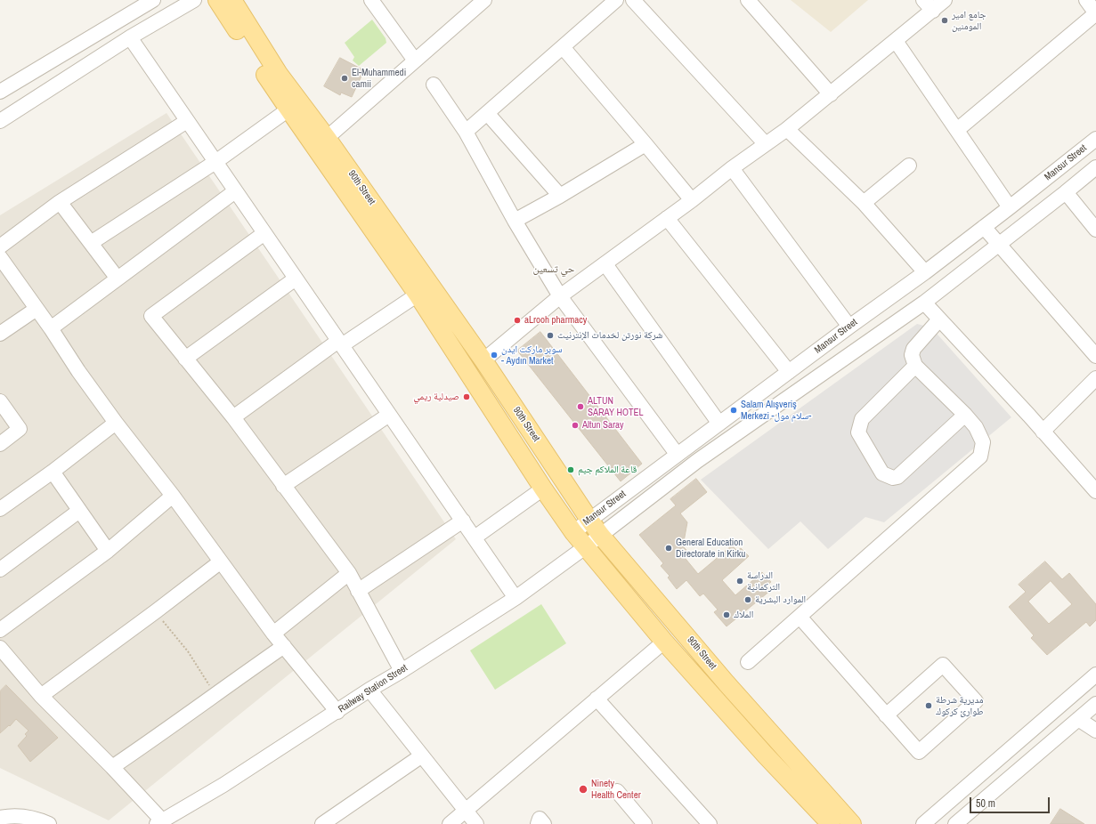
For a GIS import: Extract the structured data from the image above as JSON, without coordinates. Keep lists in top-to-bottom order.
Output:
{
  "streets": {
    "main road": ["90th Street"],
    "street": ["Mansur Street", "Railway Station Street"]
  },
  "crossings": [
    ["Mansur Street", "90th Street"],
    ["Mansur Street", "Railway Station Street"],
    ["90th Street", "Railway Station Street"]
  ],
  "districts": ["حي تسعين"],
  "places": [
    "جامع امير المومنين",
    "El-Muhammedi camii",
    "aLrooh pharmacy",
    "شركة نورتن لخدمات الإنترنيت",
    "سوبر ماركت ايدن - Aydın Market",
    "صيدلية ريمي",
    "ALTUN SARAY HOTEL",
    "Salam Alışveriş Merkezi -سلام مول-",
    "Altun Saray",
    "قاعة الملاكم جيم",
    "General Education Directorate in Kirku",
    "الدراسة التركمانية",
    "الموارد البشرية",
    "الملاك",
    "مديرية شرطة طوارئ كركوك",
    "Ninety Health Center"
  ],
  "scale_bar": "50 m"
}
